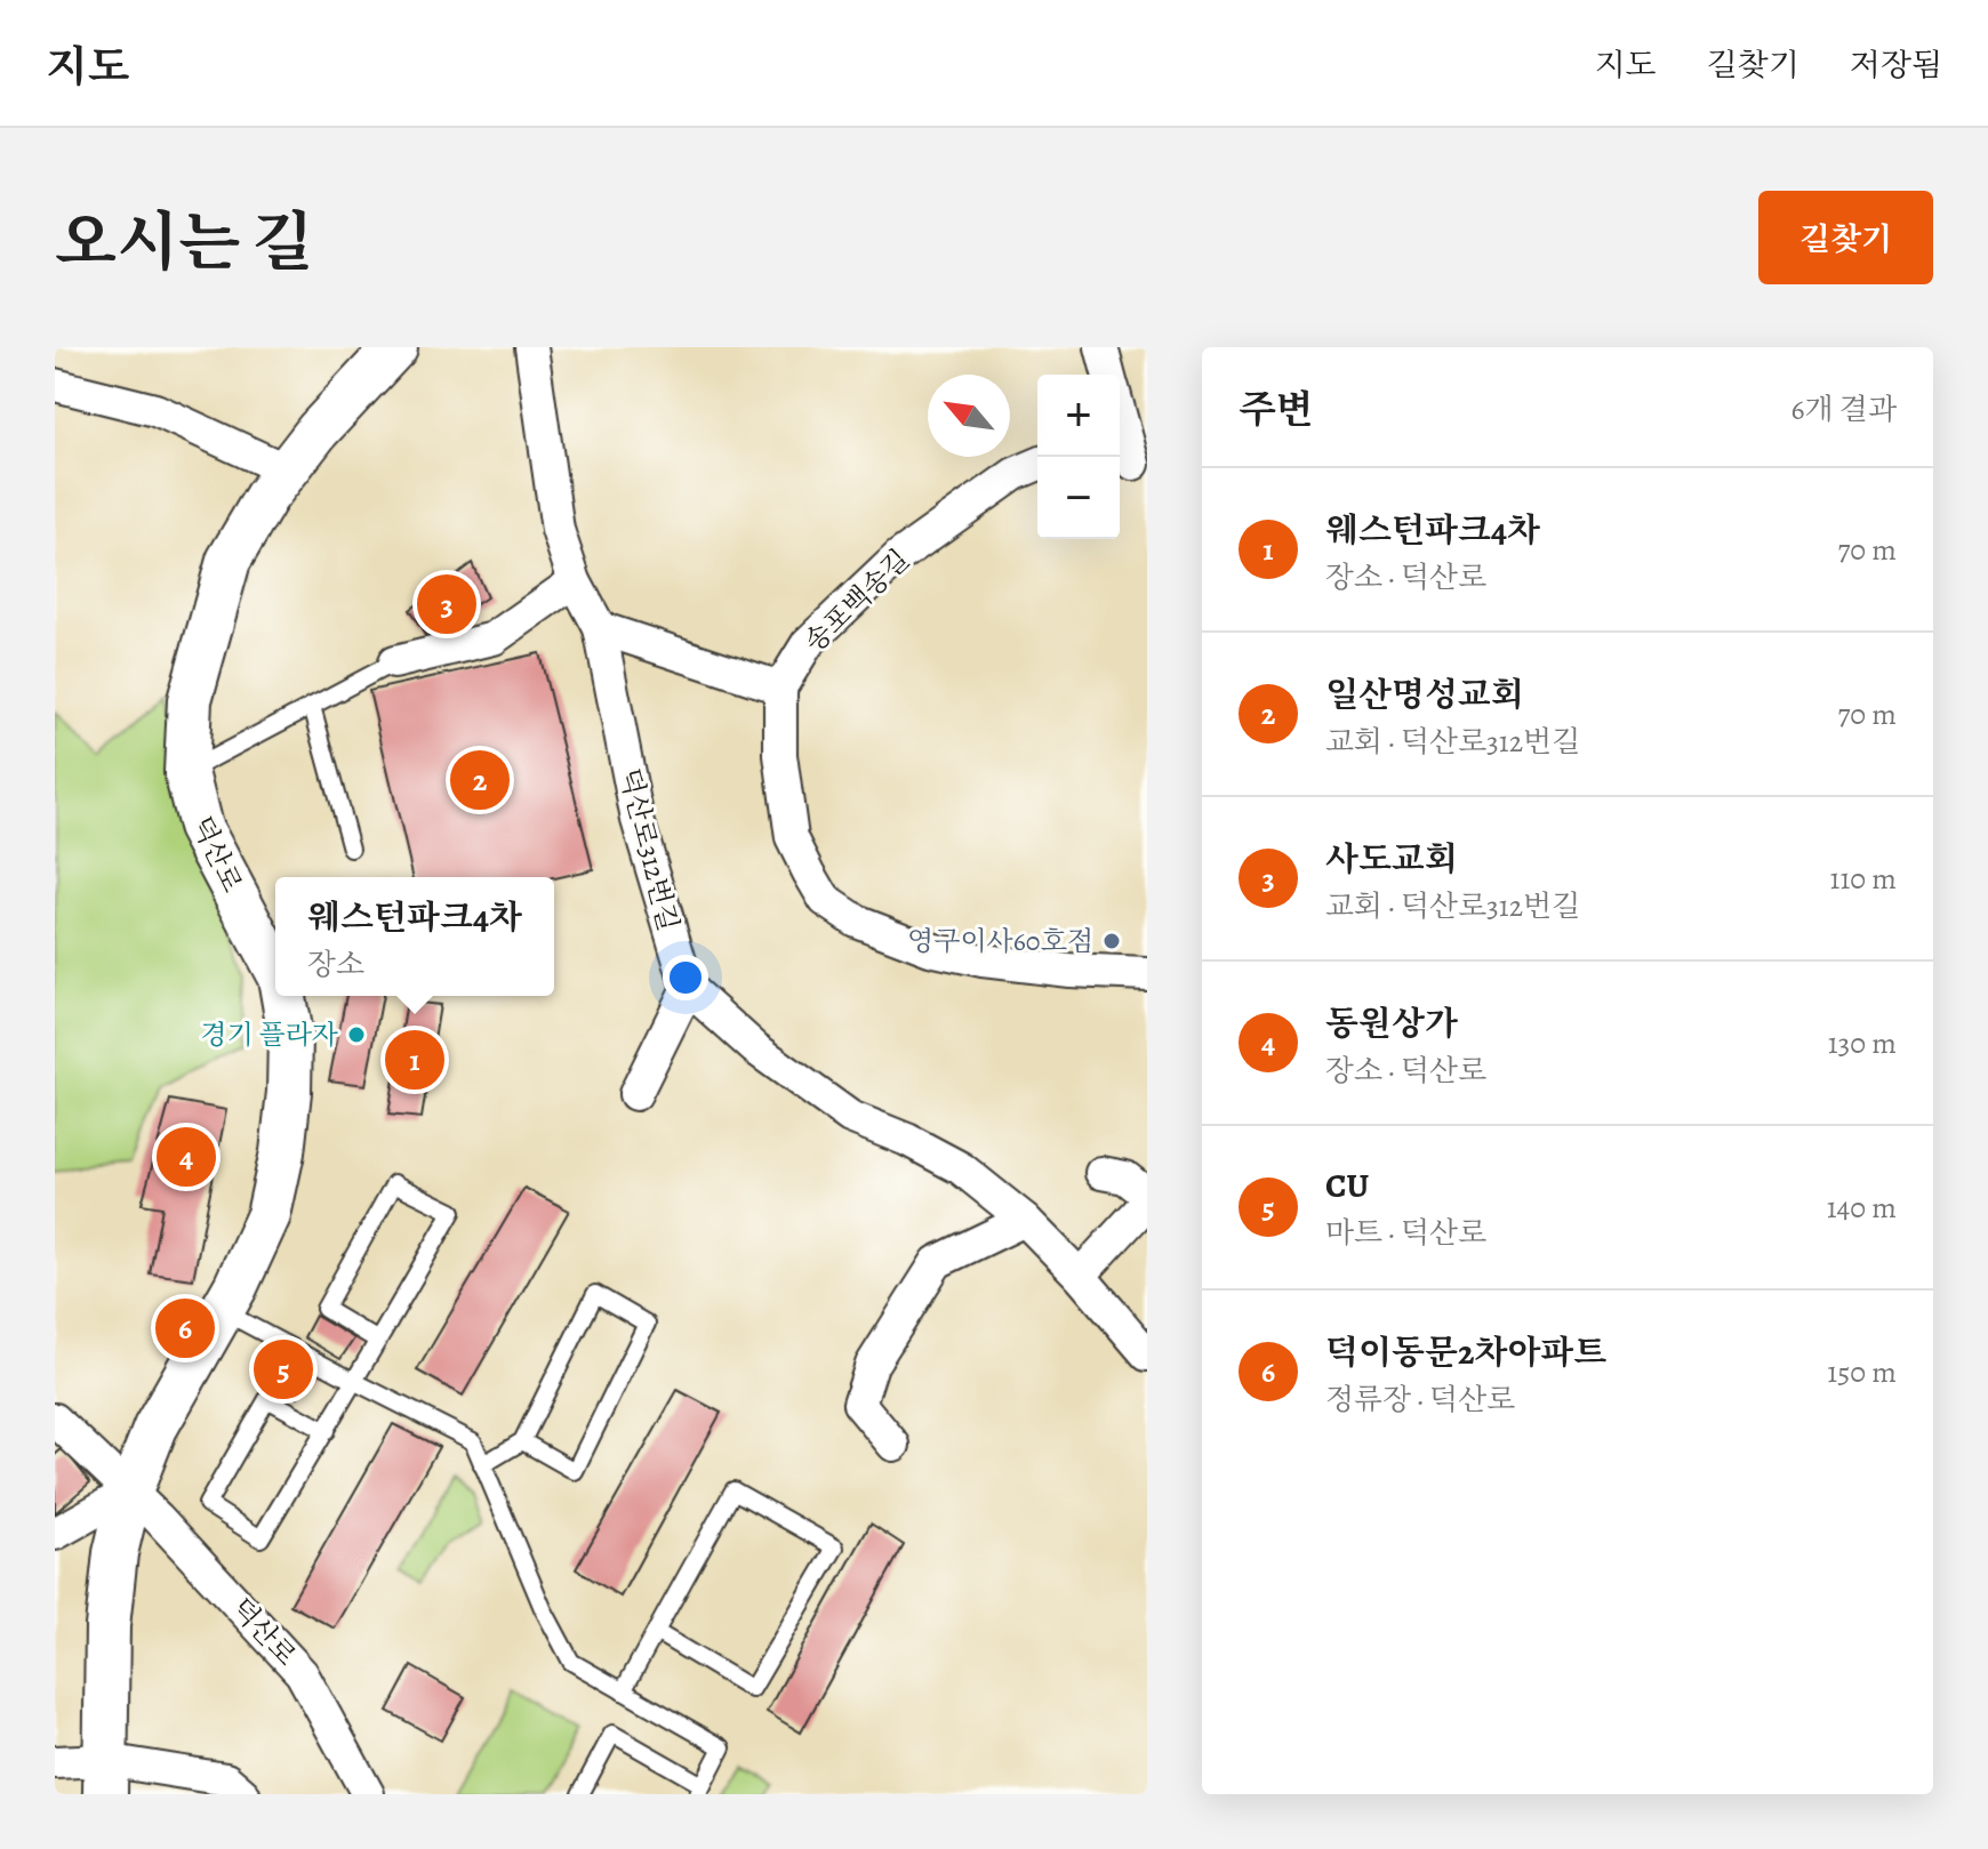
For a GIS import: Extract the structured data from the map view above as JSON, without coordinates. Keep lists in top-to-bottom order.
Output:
{
  "streets": {
    "street": ["송포백송길", "덕산로312번길", "덕산로"]
  },
  "places": ["영구이사60호점", "경기 플라자"],
  "north": "top left",
  "page": {
    "header": "지도",
    "nav": ["지도", "길찾기", "저장됨"],
    "title": "오시는 길",
    "buttons": "길찾기",
    "heading": ["주변", "6개 결과"],
    "map_buttons": ["+", "−"],
    "list": [
      {
        "mark": "1",
        "name": "웨스턴파크4차",
        "note": "장소 · 덕산로",
        "value": "70 m"
      },
      {
        "mark": "2",
        "name": "일산명성교회",
        "note": "교회 · 덕산로312번길",
        "value": "70 m"
      },
      {
        "mark": "3",
        "name": "사도교회",
        "note": "교회 · 덕산로312번길",
        "value": "110 m"
      },
      {
        "mark": "4",
        "name": "동원상가",
        "note": "장소 · 덕산로",
        "value": "130 m"
      },
      {
        "mark": "5",
        "name": "CU",
        "note": "마트 · 덕산로",
        "value": "140 m"
      },
      {
        "mark": "6",
        "name": "덕이동문2차아파트",
        "note": "정류장 · 덕산로",
        "value": "150 m"
      }
    ],
    "pins": [
      "3",
      "2",
      "1",
      "4",
      "6",
      "5"
    ],
    "popup": ["웨스턴파크4차", "장소"]
  }
}
